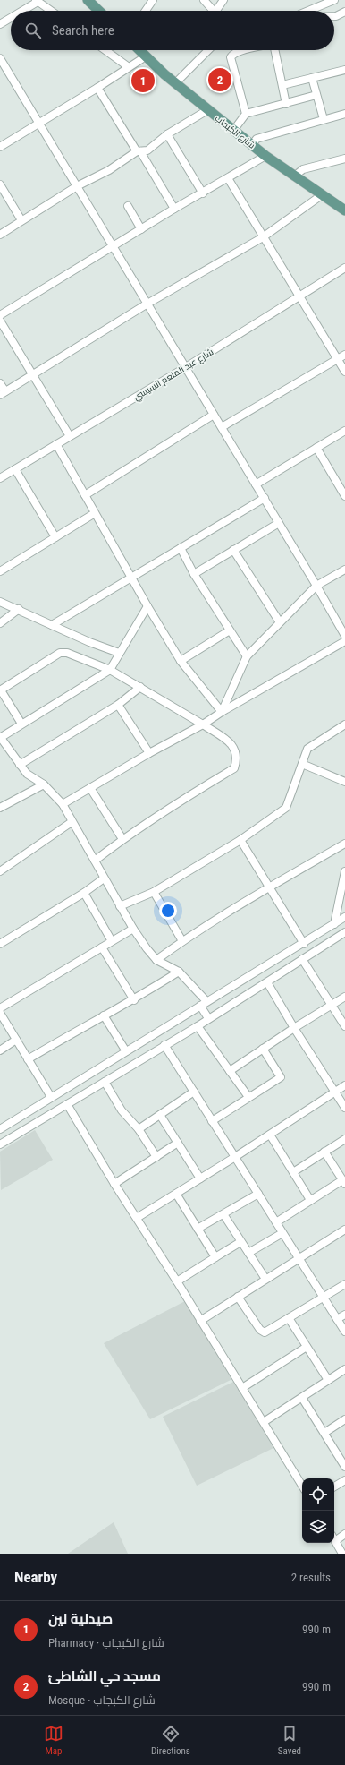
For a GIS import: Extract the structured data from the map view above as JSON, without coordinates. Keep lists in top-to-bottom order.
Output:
{
  "streets": {
    "main road": ["شارع الكبجاب"],
    "street": ["شارع عبد المنعم السيسي"]
  },
  "page": {
    "search": "Search here",
    "pins": ["2", "1"],
    "heading": ["Nearby", "2 results"],
    "list": [
      {
        "mark": "1",
        "name": "صيدلية لين",
        "note": "Pharmacy · شارع الكبجاب",
        "value": "990 m"
      },
      {
        "mark": "2",
        "name": "مسجد حي الشاطئ",
        "note": "Mosque · شارع الكبجاب",
        "value": "990 m"
      }
    ],
    "nav": ["Map", "Directions", "Saved"]
  }
}
